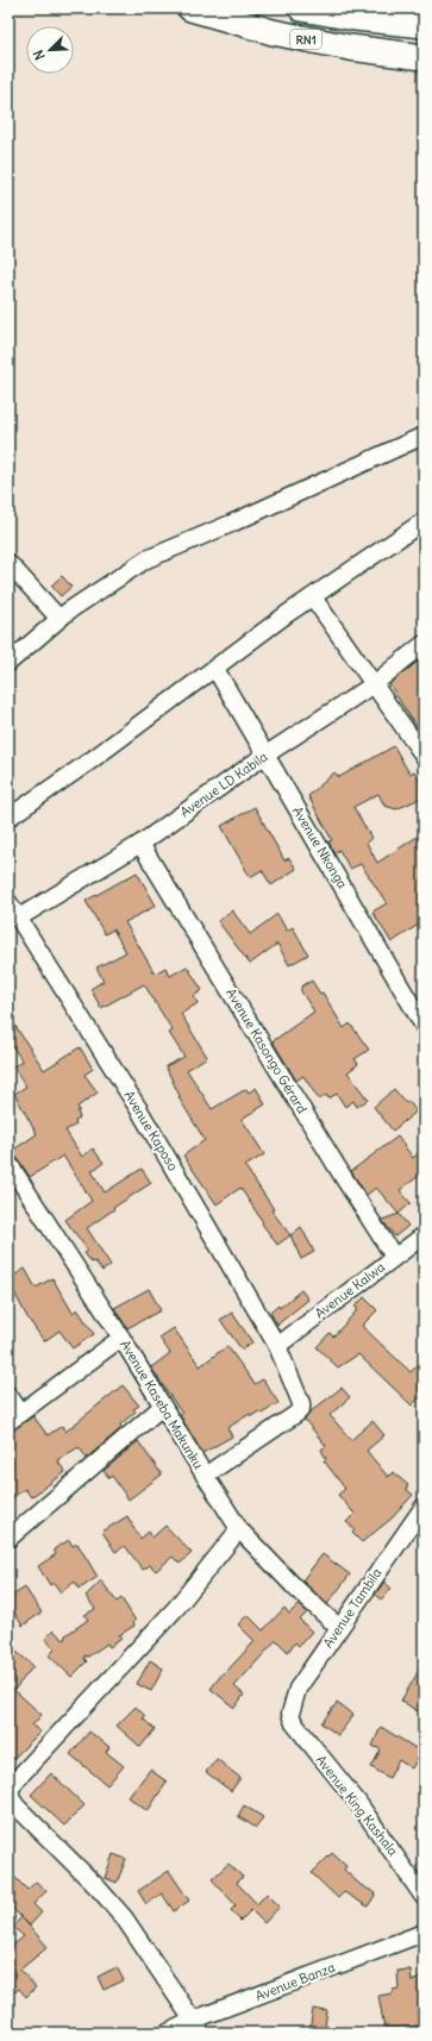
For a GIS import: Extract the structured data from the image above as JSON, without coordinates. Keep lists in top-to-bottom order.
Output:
{
  "streets": {
    "highway": ["RN1"],
    "street": [
      "Avenue LD Kabila",
      "Avenue Nkonga",
      "Avenue Kasongo Gérard",
      "Avenue Kaposo",
      "Avenue Kalwa",
      "Avenue Kaseba Makunku",
      "Avenue Tambila",
      "Avenue King Kashala",
      "Avenue Banza"
    ]
  },
  "crossings": [
    ["Avenue LD Kabila", "Avenue Nkonga"],
    ["Avenue LD Kabila", "Avenue Kasongo Gérard"],
    ["Avenue LD Kabila", "Avenue Kaposo"],
    ["Avenue Kasongo Gérard", "Avenue Kalwa"],
    ["Avenue Kaposo", "Avenue Kalwa"],
    ["Avenue Kaposo", "Avenue Kaseba Makunku"],
    ["Avenue Kaseba Makunku", "Avenue Tambila"],
    ["Avenue Tambila", "Avenue King Kashala"]
  ],
  "north": "bottom left"
}
